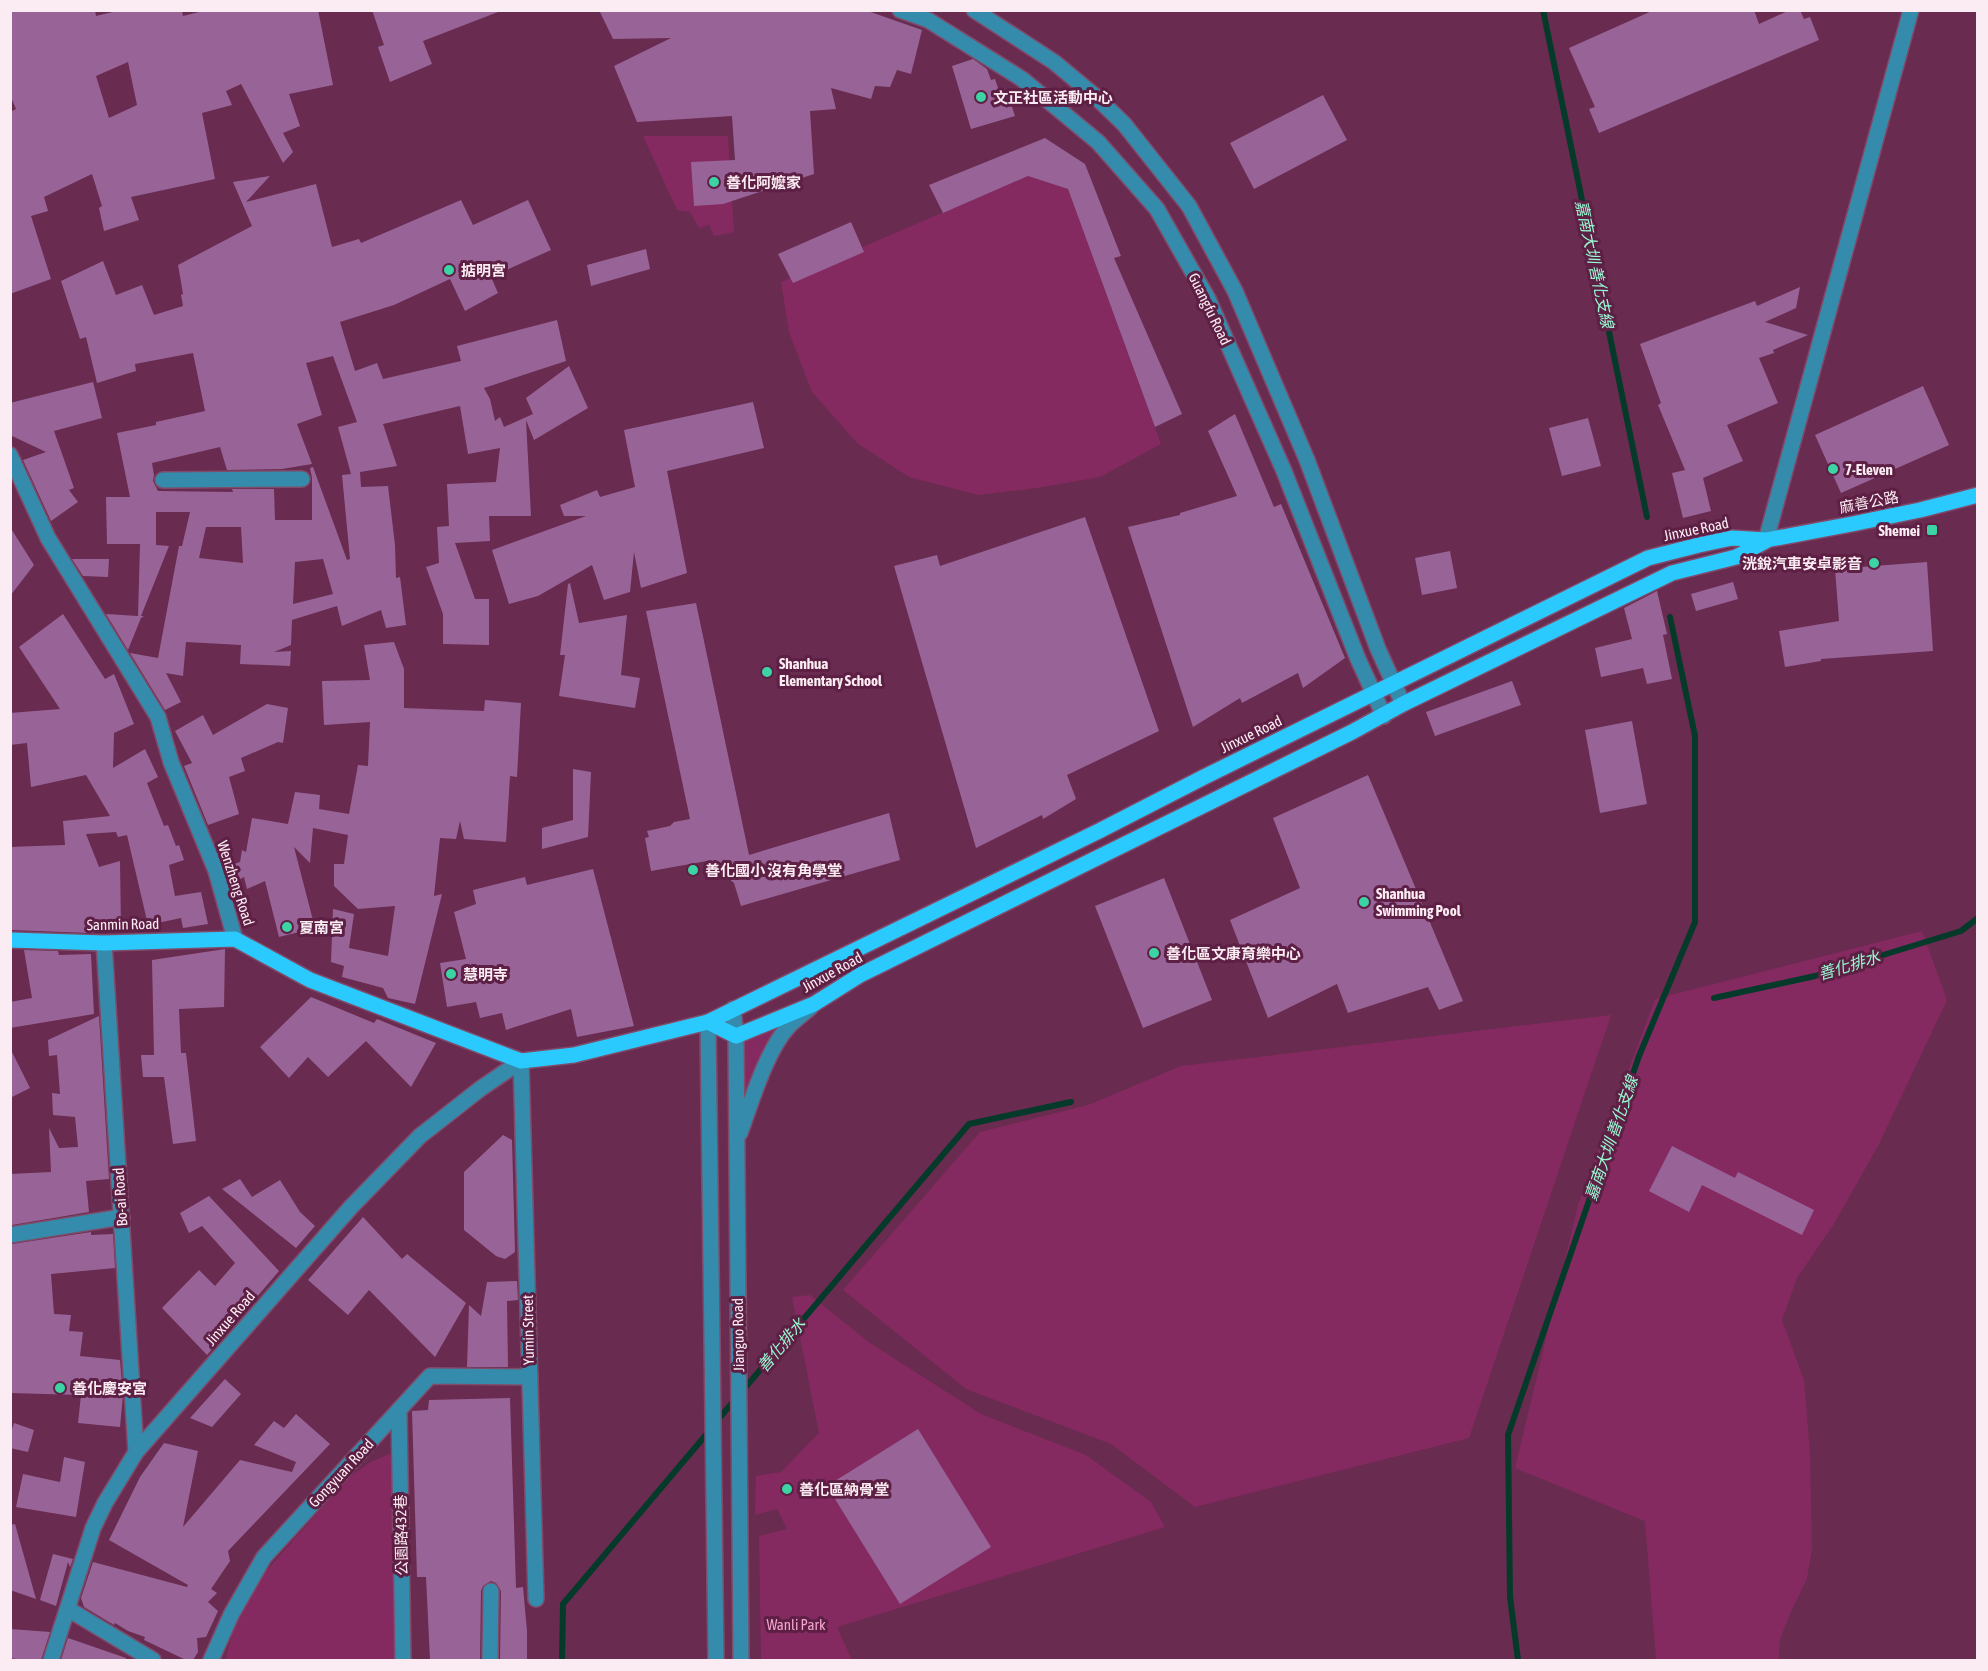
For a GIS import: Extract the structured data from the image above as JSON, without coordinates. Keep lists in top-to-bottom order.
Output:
{
  "streets": {
    "main road": [
      "麻善公路",
      "Jinxue Road",
      "Wenzheng Road",
      "Sanmin Road"
    ],
    "street": [
      "Guangfu Road",
      "Bo-ai Road",
      "Yumin Street",
      "Jianguo Road",
      "Gongyuan Road",
      "公園路432巷"
    ]
  },
  "crossings": [
    ["Guangfu Road", "Jinxue Road"],
    ["麻善公路", "Jinxue Road"],
    ["Jinxue Road", "Wenzheng Road"],
    ["Jinxue Road", "Bo-ai Road"],
    ["Jinxue Road", "Yumin Street"],
    ["Jinxue Road", "Jianguo Road"],
    ["Wenzheng Road", "Sanmin Road"],
    ["Wenzheng Road", "Yumin Street"],
    ["Wenzheng Road", "Jianguo Road"],
    ["Sanmin Road", "Bo-ai Road"],
    ["Yumin Street", "Gongyuan Road"],
    ["Gongyuan Road", "公園路432巷"]
  ],
  "water": ["嘉南大圳 善化支線", "善化排水"],
  "parks": ["Wanli Park"],
  "places": {
    "other": [
      "文正社區活動中心",
      "善化阿嬤家",
      "掂明宮",
      "7-Eleven",
      "洸銳汽車安卓影音",
      "Shanhua Elementary School",
      "善化國小 沒有角學堂",
      "Shanhua Swimming Pool",
      "夏南宮",
      "善化區文康育樂中心",
      "慧明寺",
      "善化慶安宮",
      "善化區納骨堂"
    ],
    "transit": ["Shemei"]
  }
}
